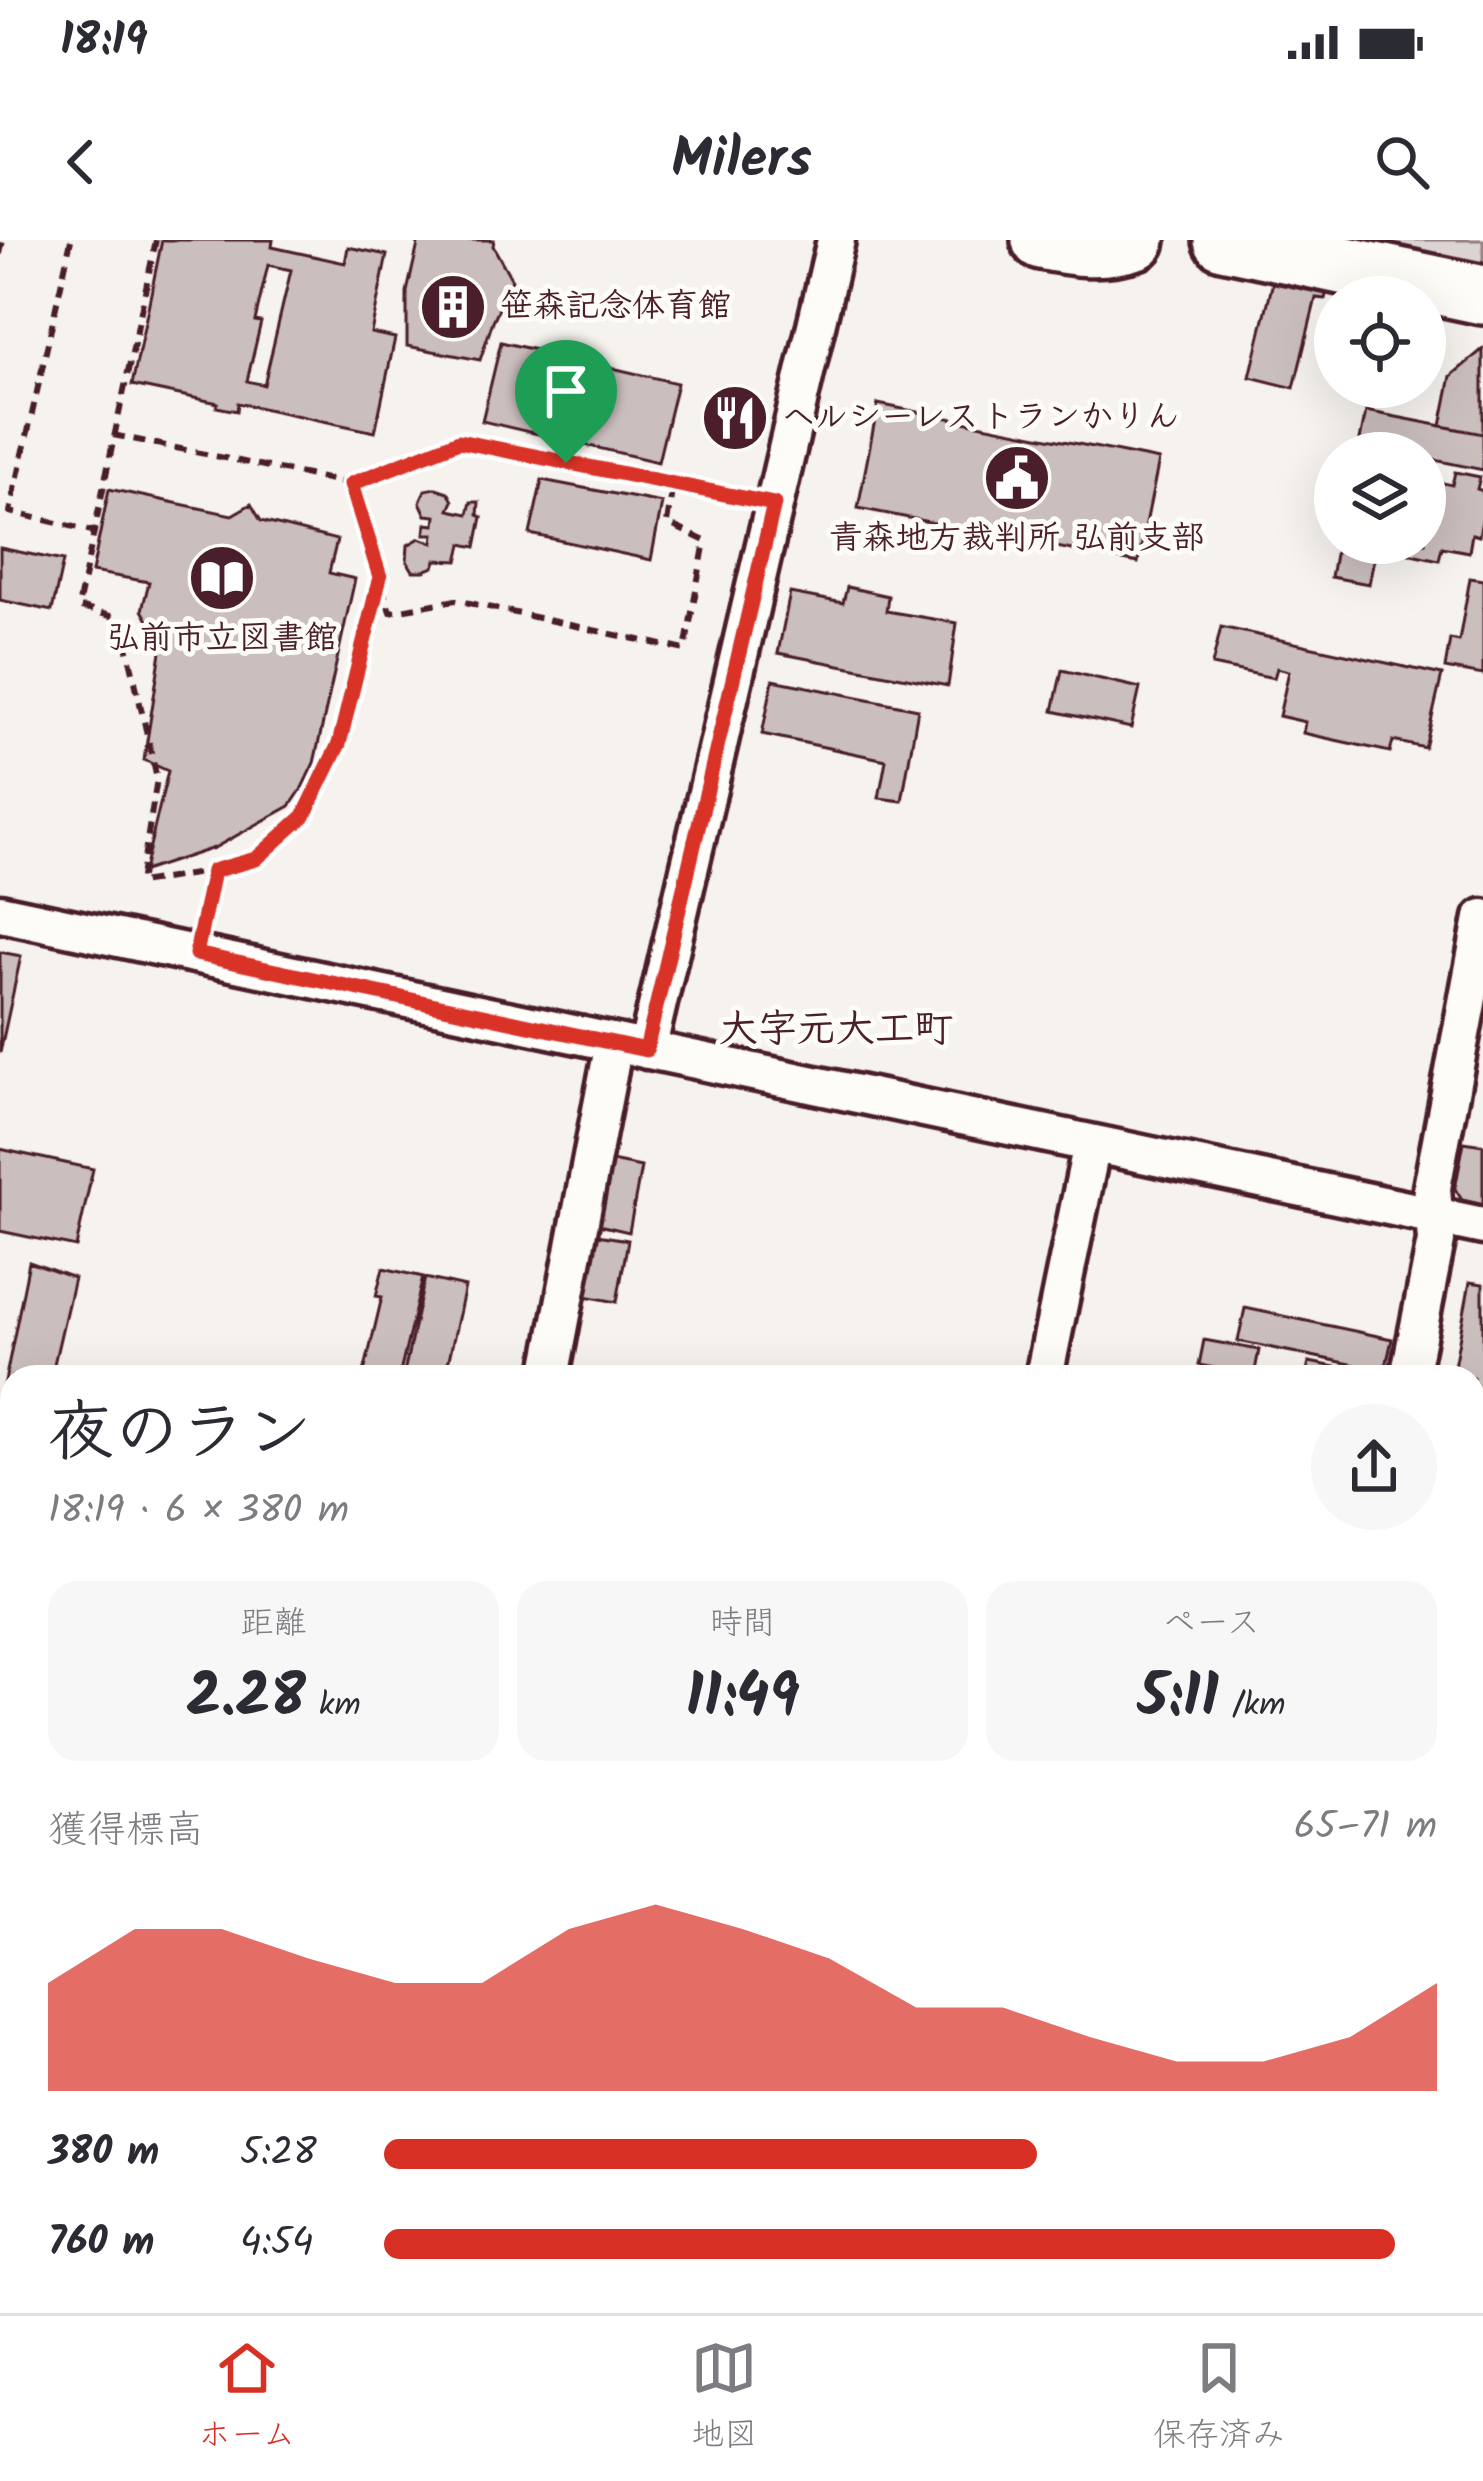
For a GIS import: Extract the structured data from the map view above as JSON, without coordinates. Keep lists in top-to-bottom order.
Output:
{
  "districts": ["大字元大工町"],
  "places": {
    "building": ["笹森記念体育館"],
    "restaurant": ["ヘルシーレストランかりん"],
    "public building": ["青森地方裁判所 弘前支部"],
    "library": ["弘前市立図書館"]
  },
  "page": {
    "status": "18:19",
    "header": "Milers",
    "heading": ["夜のラン", "18:19 · 6 × 380 m"],
    "stats": [
      ["距離", "2.28 km"],
      ["時間", "11:49"],
      ["ペース", "5:11 /km"]
    ],
    "chart": ["獲得標高", "65–71 m"],
    "list": [
      {
        "name": "380 m",
        "note": "5:28"
      },
      {
        "name": "760 m",
        "note": "4:54"
      }
    ],
    "tabs": ["ホーム", "地図", "保存済み"]
  }
}
